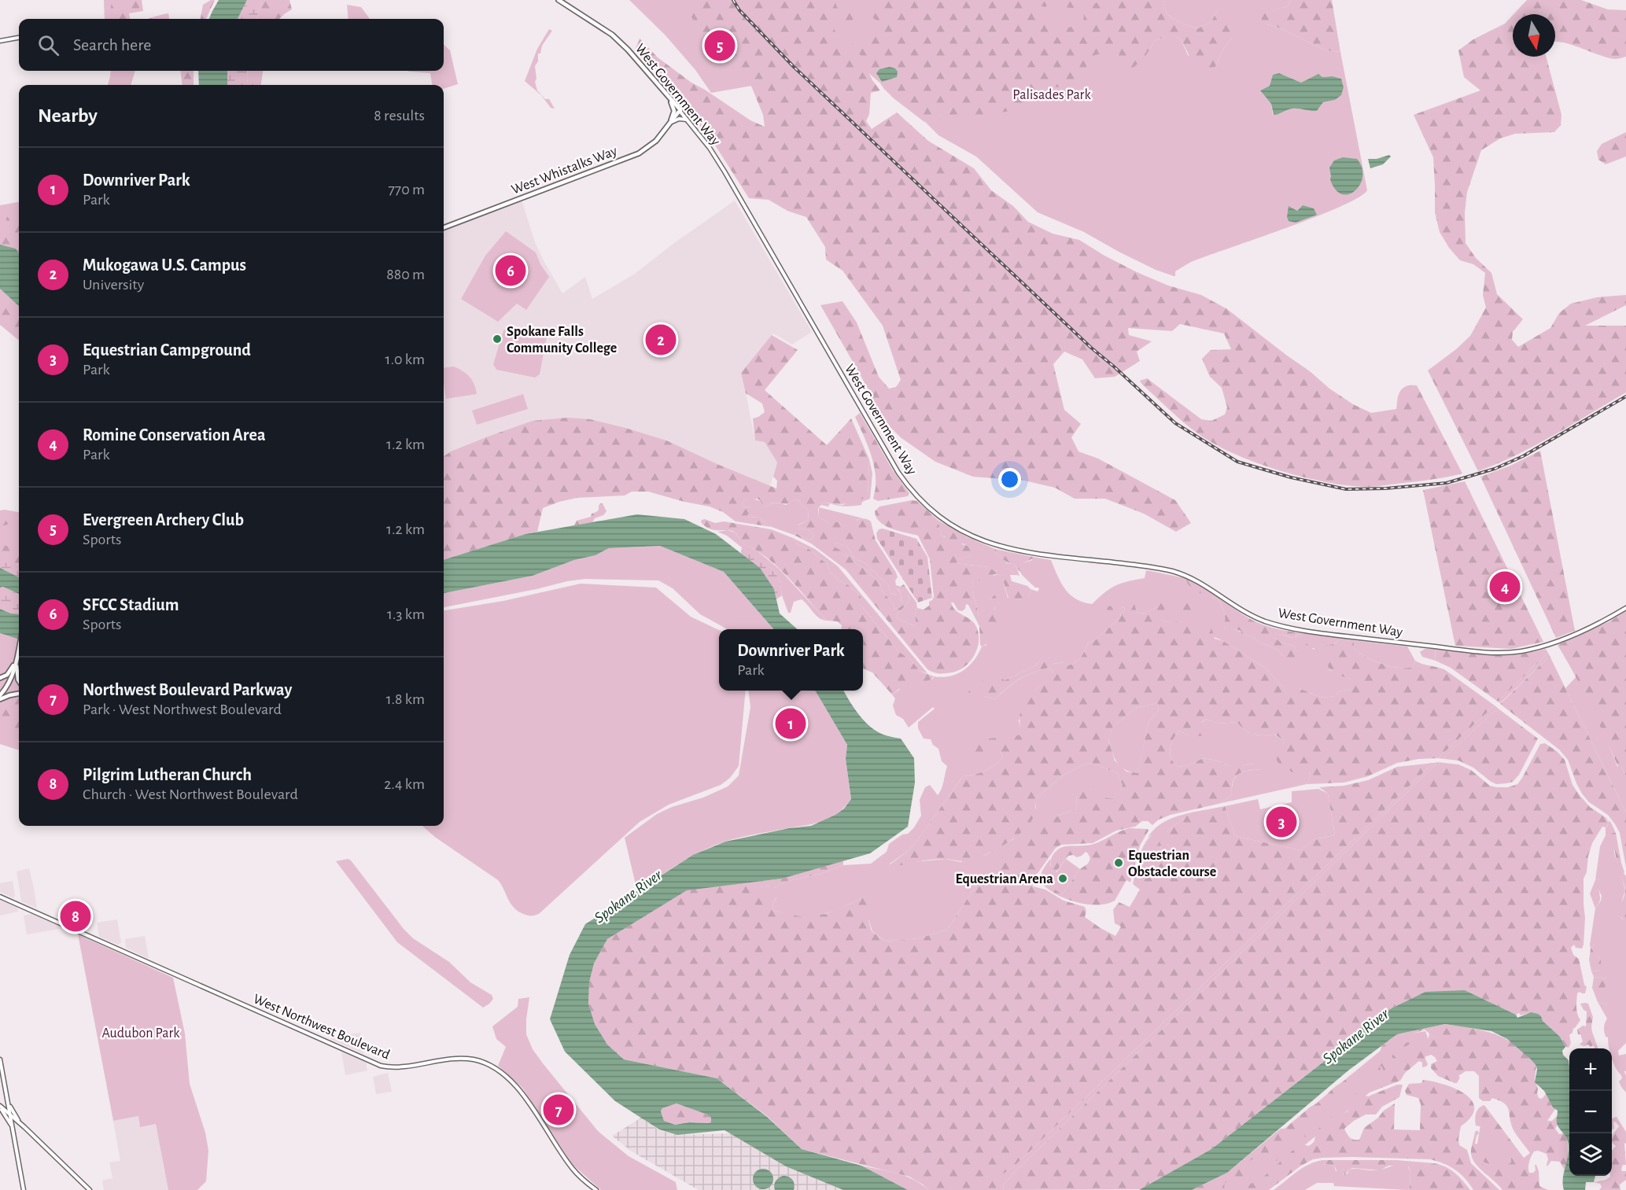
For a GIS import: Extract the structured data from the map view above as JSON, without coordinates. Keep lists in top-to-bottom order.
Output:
{
  "streets": {
    "main road": ["West Government Way", "West Whistalks Way", "West Northwest Boulevard"]
  },
  "crossings": [
    ["West Government Way", "West Whistalks Way"]
  ],
  "water": ["Spokane River"],
  "parks": ["Palisades Park", "Audubon Park"],
  "places": ["Spokane Falls Community College", "Equestrian Obstacle course", "Equestrian Arena"],
  "north": "bottom",
  "page": {
    "search": "Search here",
    "pins": [
      "5",
      "6",
      "2",
      "4",
      "1",
      "3",
      "8",
      "7"
    ],
    "heading": ["Nearby", "8 results"],
    "list": [
      {
        "mark": "1",
        "name": "Downriver Park",
        "note": "Park",
        "value": "770 m"
      },
      {
        "mark": "2",
        "name": "Mukogawa U.S. Campus",
        "note": "University",
        "value": "880 m"
      },
      {
        "mark": "3",
        "name": "Equestrian Campground",
        "note": "Park",
        "value": "1.0 km"
      },
      {
        "mark": "4",
        "name": "Romine Conservation Area",
        "note": "Park",
        "value": "1.2 km"
      },
      {
        "mark": "5",
        "name": "Evergreen Archery Club",
        "note": "Sports",
        "value": "1.2 km"
      },
      {
        "mark": "6",
        "name": "SFCC Stadium",
        "note": "Sports",
        "value": "1.3 km"
      },
      {
        "mark": "7",
        "name": "Northwest Boulevard Parkway",
        "note": "Park · West Northwest Boulevard",
        "value": "1.8 km"
      },
      {
        "mark": "8",
        "name": "Pilgrim Lutheran Church",
        "note": "Church · West Northwest Boulevard",
        "value": "2.4 km"
      }
    ],
    "popup": ["Downriver Park", "Park"],
    "map_buttons": ["+", "−"]
  }
}
